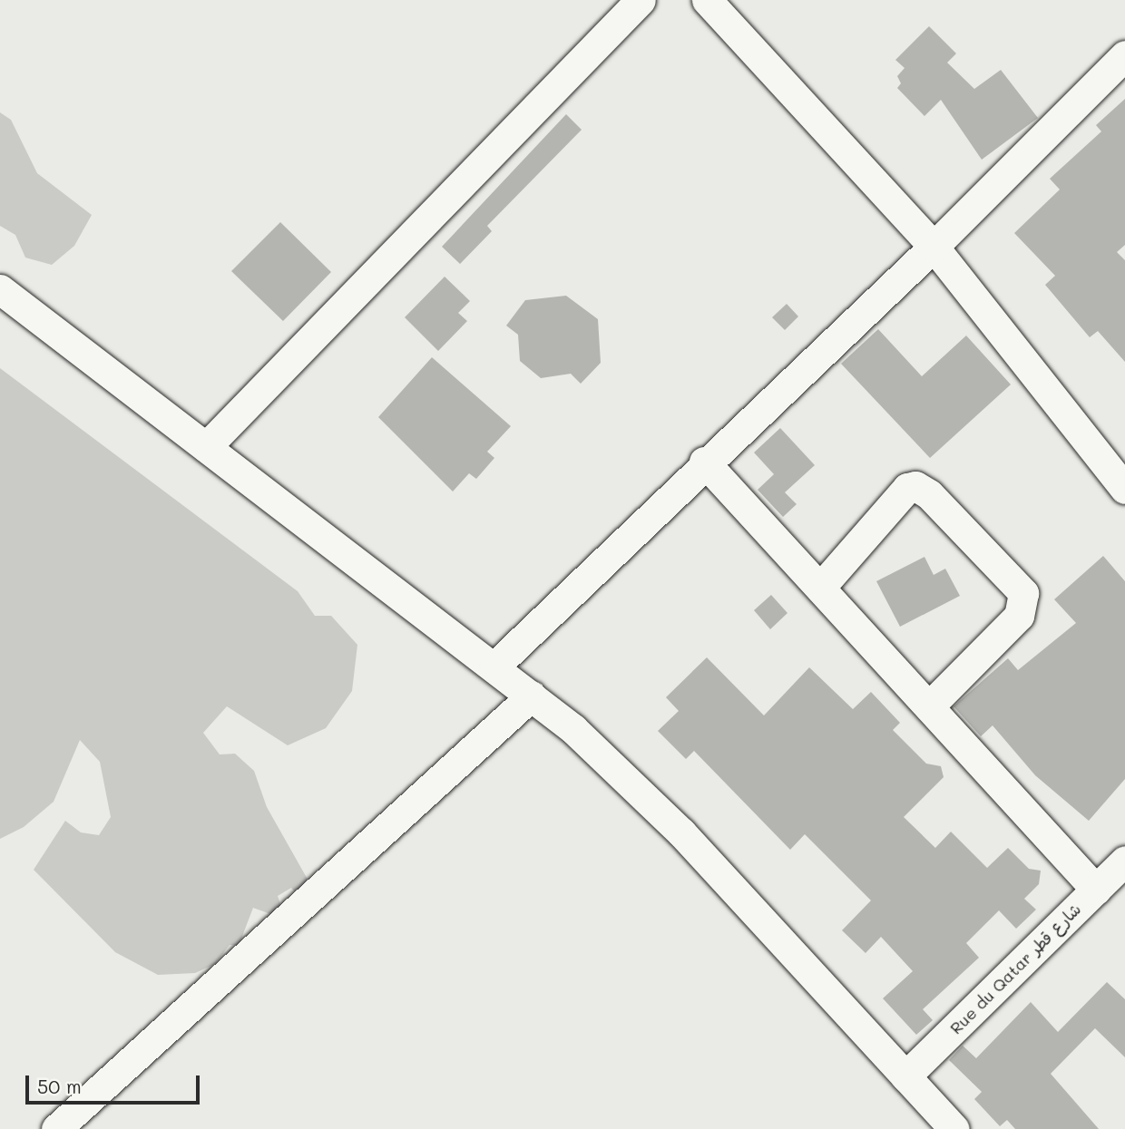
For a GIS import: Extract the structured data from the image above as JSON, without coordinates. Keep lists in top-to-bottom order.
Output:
{
  "streets": {
    "street": ["Rue du Qatar شارع قطر"]
  },
  "scale_bar": "50 m"
}
